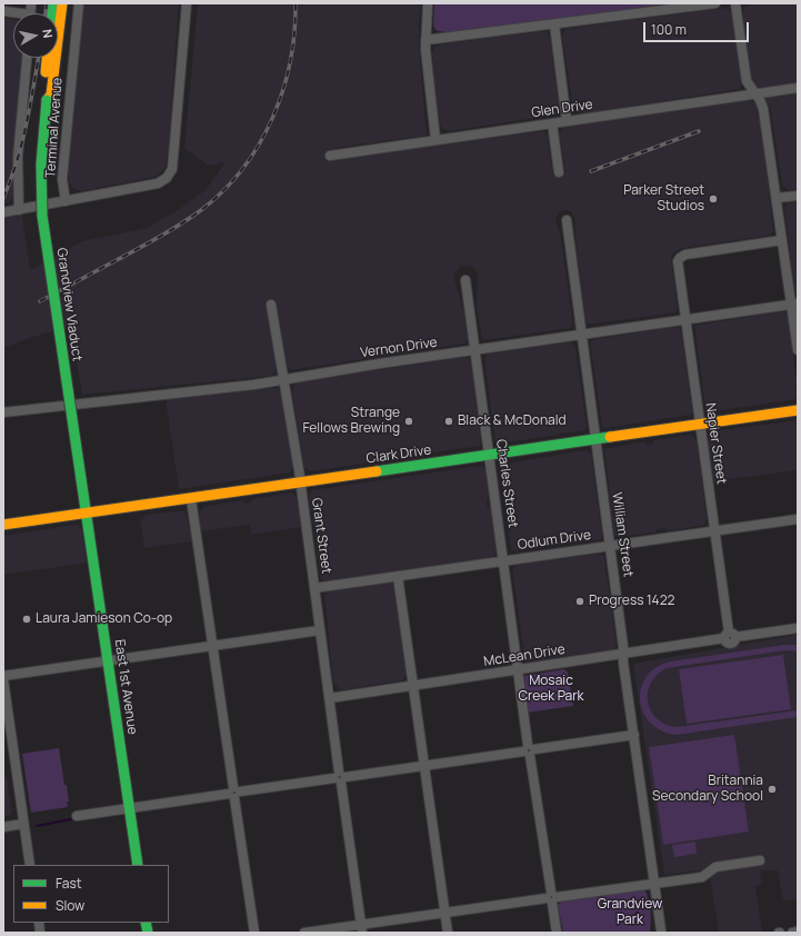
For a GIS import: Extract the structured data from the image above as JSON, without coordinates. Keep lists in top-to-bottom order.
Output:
{
  "streets": {
    "main road": [
      "Terminal Avenue",
      "Grandview Viaduct",
      "Clark Drive",
      "East 1st Avenue"
    ],
    "street": [
      "Glen Drive",
      "Vernon Drive",
      "Napier Street",
      "Charles Street",
      "William Street",
      "Grant Street",
      "Odlum Drive",
      "McLean Drive"
    ]
  },
  "crossings": [
    ["Terminal Avenue", "Grandview Viaduct"],
    ["Grandview Viaduct", "Clark Drive"],
    ["Grandview Viaduct", "East 1st Avenue"],
    ["Vernon Drive", "Napier Street"],
    ["Vernon Drive", "Charles Street"],
    ["Vernon Drive", "William Street"],
    ["Vernon Drive", "Grant Street"],
    ["Napier Street", "Clark Drive"],
    ["Napier Street", "Odlum Drive"],
    ["Napier Street", "McLean Drive"],
    ["Clark Drive", "Charles Street"],
    ["Clark Drive", "William Street"],
    ["Clark Drive", "Grant Street"],
    ["Clark Drive", "East 1st Avenue"],
    ["Charles Street", "Odlum Drive"],
    ["Charles Street", "McLean Drive"],
    ["William Street", "Odlum Drive"],
    ["William Street", "McLean Drive"],
    ["Grant Street", "Odlum Drive"],
    ["Grant Street", "McLean Drive"]
  ],
  "parks": ["Mosaic Creek Park", "Grandview Park"],
  "places": [
    "Parker Street Studios",
    "Strange Fellows Brewing",
    "Black & McDonald",
    "Progress 1422",
    "Laura Jamieson Co-op",
    "Britannia Secondary School"
  ],
  "legend": ["Fast", "Slow"],
  "scale_bar": "100 m",
  "north": "right"
}
